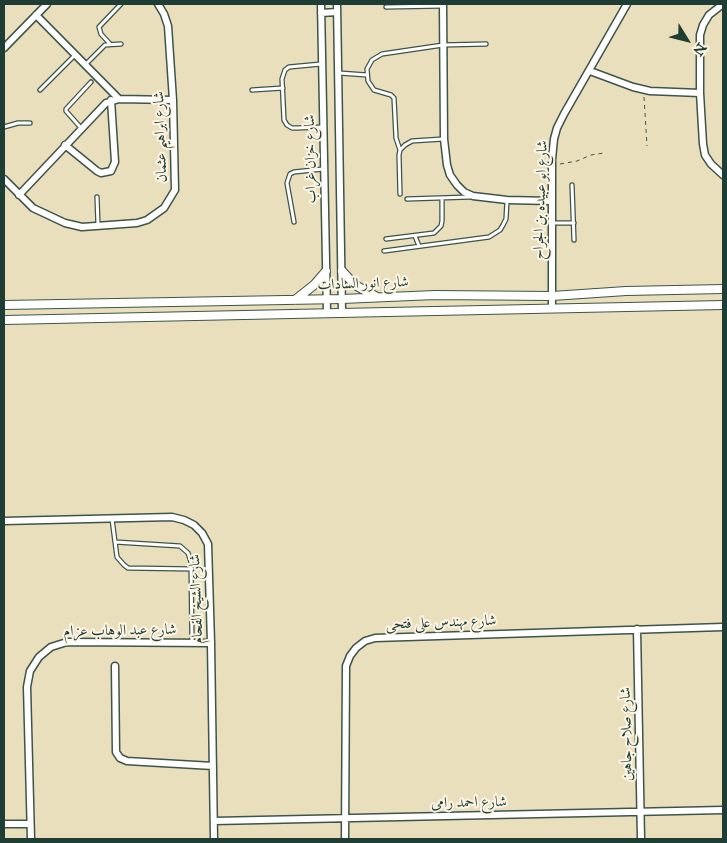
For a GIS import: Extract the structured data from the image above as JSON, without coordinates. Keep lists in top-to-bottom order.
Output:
{
  "streets": {
    "street": [
      "شارع ابراهيم عثمان",
      "شارع خزان غراب",
      "شارع ابو عبيده بن الجراح",
      "شارع انور السادات",
      "شارع الشيخ الفحام",
      "شارع مهندس على فتحى",
      "شارع عبد الوهاب عزام",
      "شارع صلاح جاهين",
      "شارع احمد رامى"
    ]
  },
  "crossings": [
    ["شارع خزان غراب", "شارع انور السادات"],
    ["شارع ابو عبيده بن الجراح", "شارع انور السادات"],
    ["شارع الشيخ الفحام", "شارع عبد الوهاب عزام"],
    ["شارع الشيخ الفحام", "شارع احمد رامى"],
    ["شارع مهندس على فتحى", "شارع صلاح جاهين"],
    ["شارع مهندس على فتحى", "شارع احمد رامى"],
    ["شارع صلاح جاهين", "شارع احمد رامى"]
  ],
  "north": "bottom right"
}
